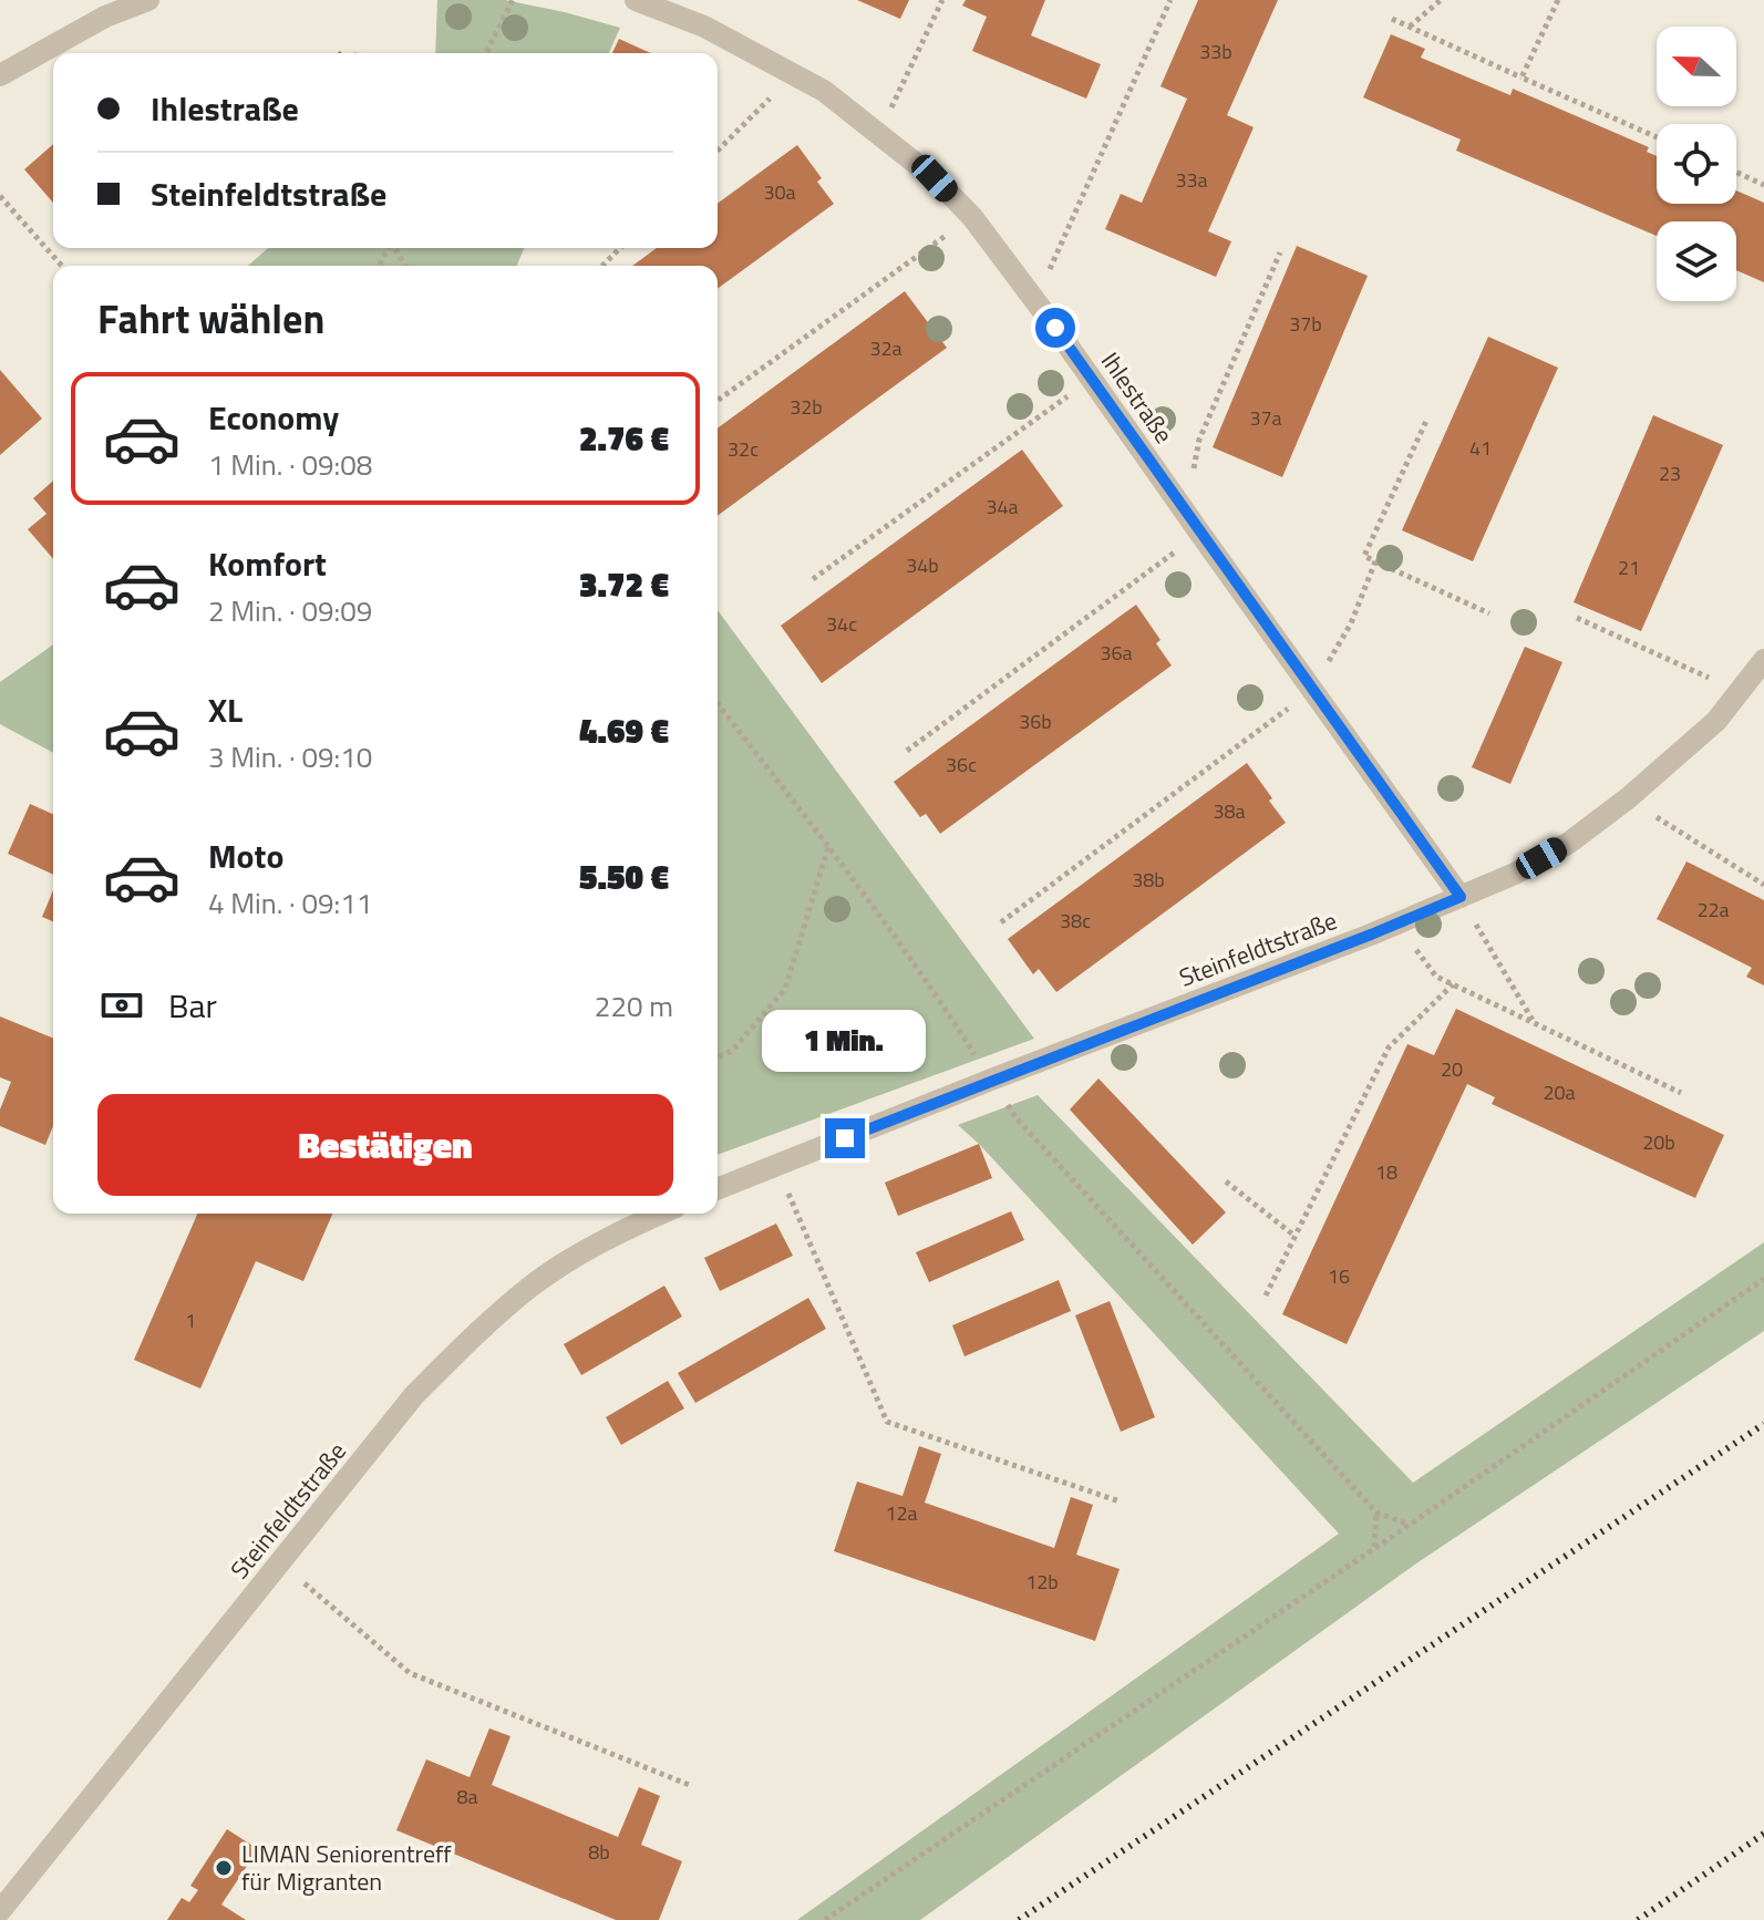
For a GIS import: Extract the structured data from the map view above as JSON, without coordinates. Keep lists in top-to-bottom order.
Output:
{
  "streets": {
    "street": ["Ihlestraße", "Steinfeldtstraße"]
  },
  "crossings": [
    ["Ihlestraße", "Steinfeldtstraße"]
  ],
  "places": ["LIMAN Seniorentreff für Migranten"],
  "house_numbers": [
    "33b",
    "33a",
    "30a",
    "37b",
    "32a",
    "32b",
    "37a",
    "41",
    "32c",
    "23",
    "34a",
    "34b",
    "21",
    "34c",
    "36a",
    "36b",
    "36c",
    "38a",
    "38b",
    "22a",
    "38c",
    "20",
    "20a",
    "20b",
    "18",
    "16",
    "1",
    "12a",
    "12b",
    "8a",
    "8b"
  ],
  "north": "left",
  "page": {
    "banner": ["Ihlestraße", "Steinfeldtstraße"],
    "heading": "Fahrt wählen",
    "list": [
      {
        "name": "Economy",
        "note": "1 Min. · 09:08",
        "value": "2.76 €"
      },
      {
        "name": "Komfort",
        "note": "2 Min. · 09:09",
        "value": "3.72 €"
      },
      {
        "name": "XL",
        "note": "3 Min. · 09:10",
        "value": "4.69 €"
      },
      {
        "name": "Moto",
        "note": "4 Min. · 09:11",
        "value": "5.50 €"
      }
    ],
    "pay": ["Bar", "220 m"],
    "bubble": "1 Min.",
    "buttons": "Bestätigen"
  }
}
